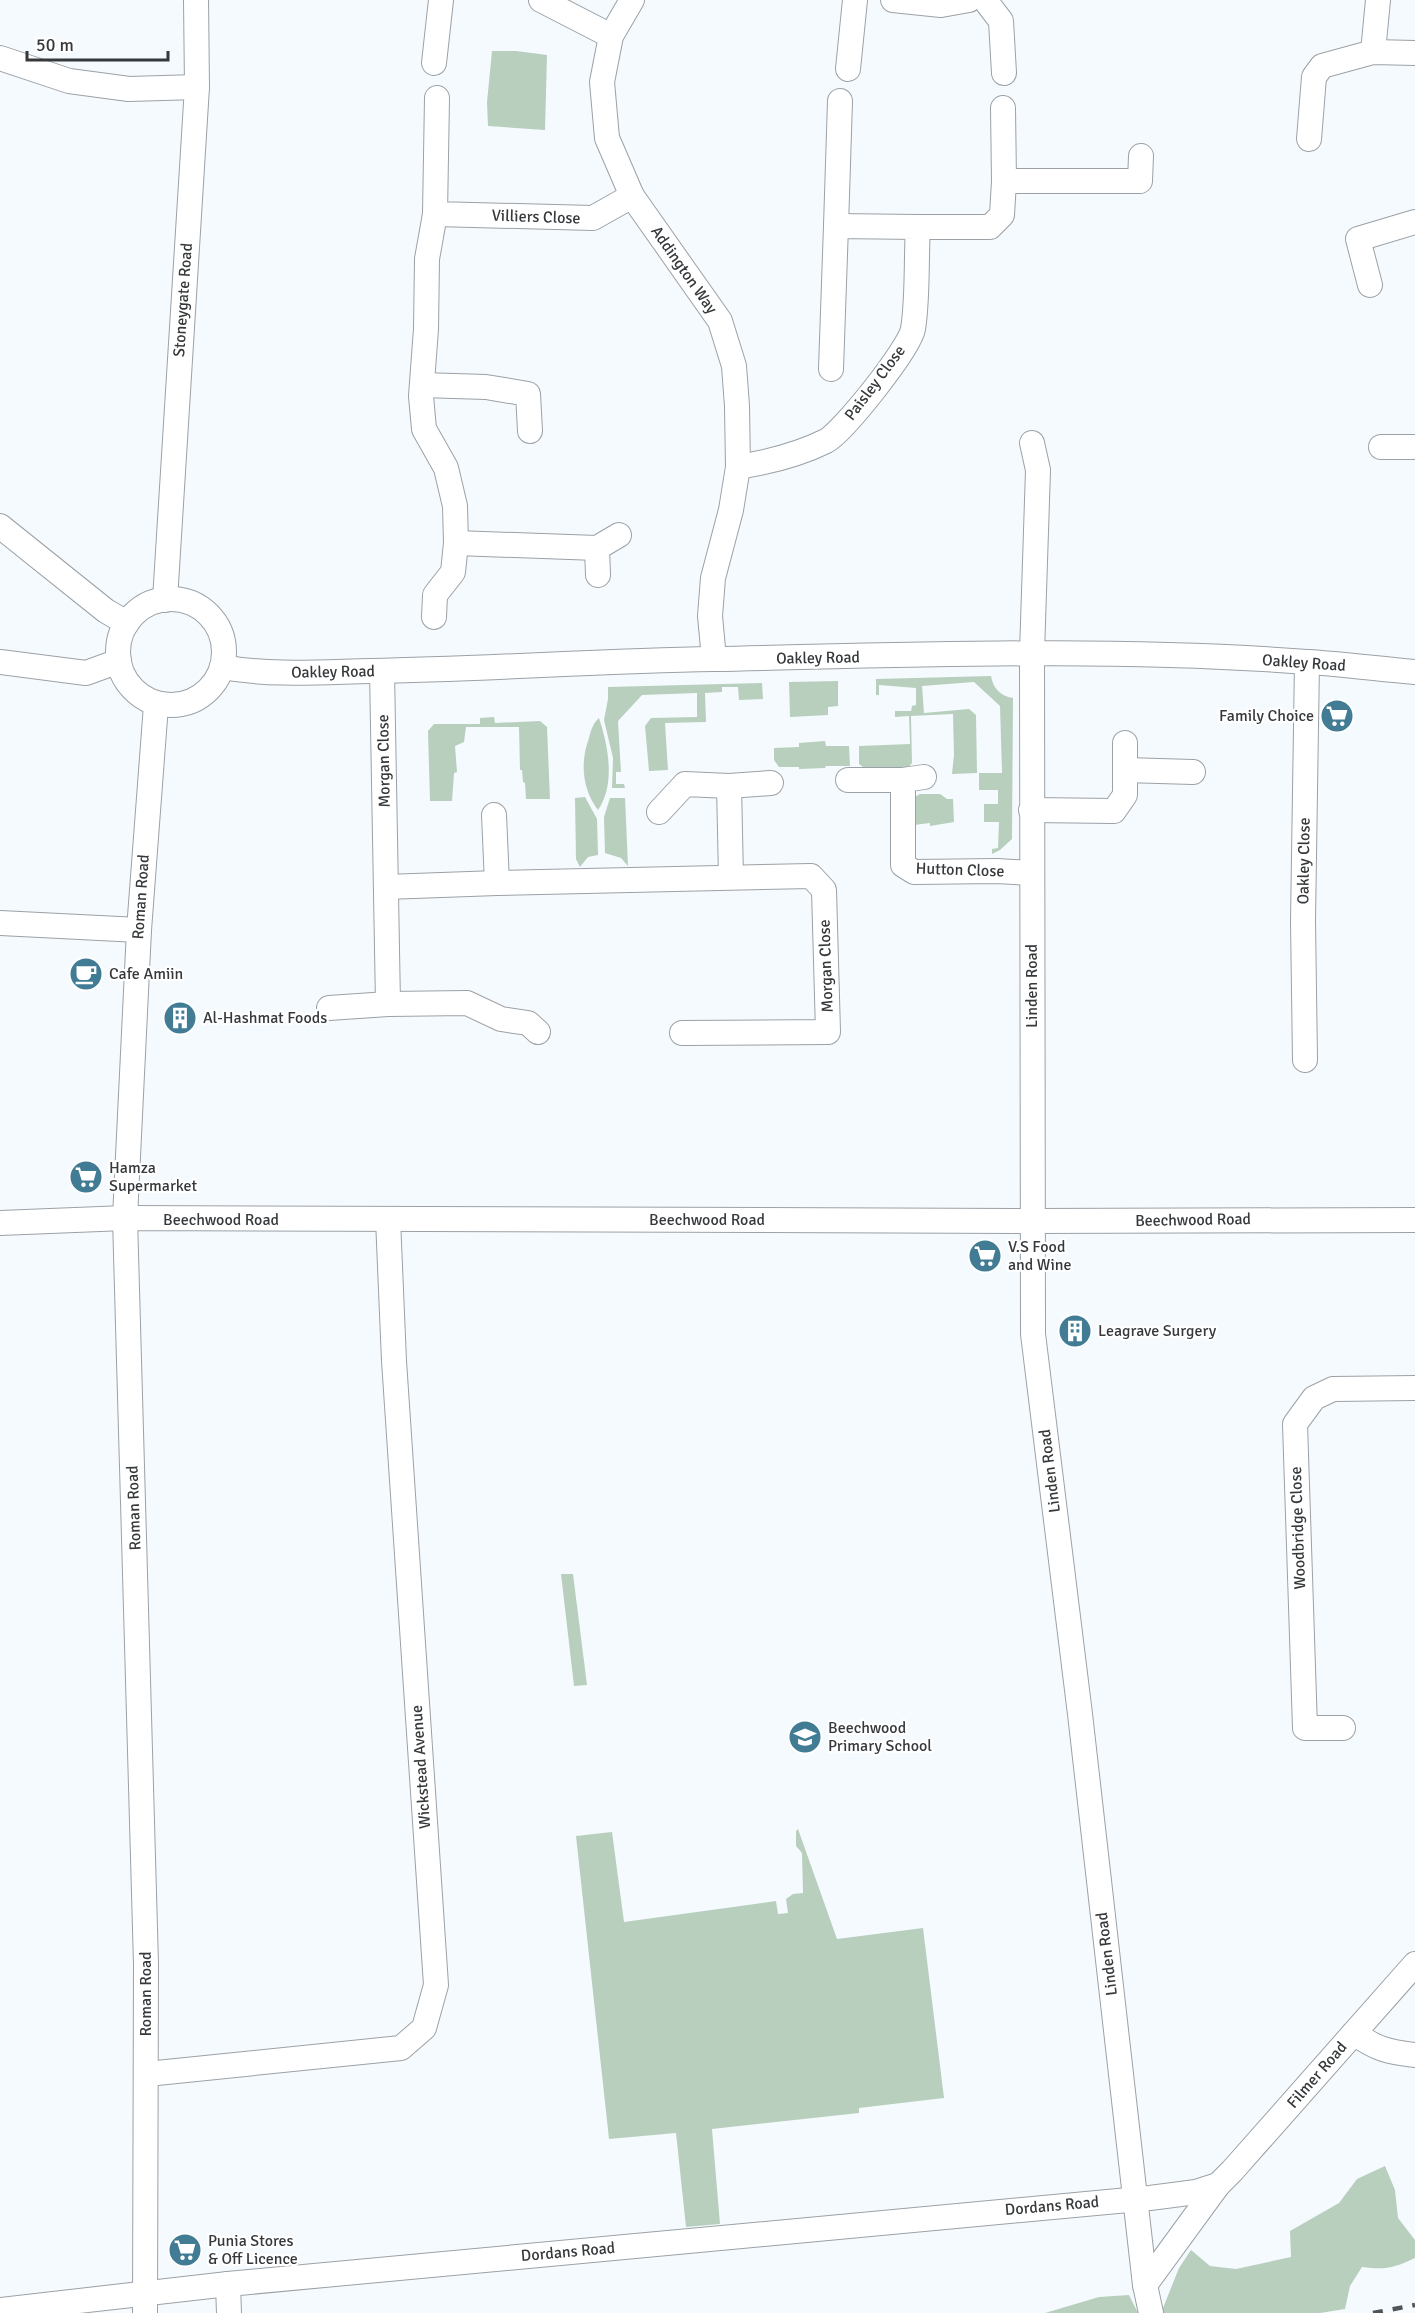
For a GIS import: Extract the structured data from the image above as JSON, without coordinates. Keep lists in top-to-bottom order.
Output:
{
  "streets": {
    "street": [
      "Villiers Close",
      "Addington Way",
      "Stoneygate Road",
      "Paisley Close",
      "Oakley Road",
      "Morgan Close",
      "Oakley Close",
      "Hutton Close",
      "Roman Road",
      "Linden Road",
      "Beechwood Road",
      "Woodbridge Close",
      "Wickstead Avenue",
      "Filmer Road",
      "Dordans Road"
    ]
  },
  "crossings": [
    ["Villiers Close", "Addington Way"],
    ["Addington Way", "Paisley Close"],
    ["Addington Way", "Oakley Road"],
    ["Stoneygate Road", "Oakley Road"],
    ["Stoneygate Road", "Roman Road"],
    ["Oakley Road", "Morgan Close"],
    ["Oakley Road", "Oakley Close"],
    ["Oakley Road", "Roman Road"],
    ["Oakley Road", "Linden Road"],
    ["Hutton Close", "Linden Road"],
    ["Roman Road", "Beechwood Road"],
    ["Roman Road", "Wickstead Avenue"],
    ["Roman Road", "Dordans Road"],
    ["Linden Road", "Beechwood Road"],
    ["Linden Road", "Filmer Road"],
    ["Linden Road", "Dordans Road"],
    ["Beechwood Road", "Wickstead Avenue"]
  ],
  "places": {
    "supermarket": [
      "Family Choice",
      "Hamza Supermarket",
      "V.S Food and Wine",
      "Punia Stores & Off Licence"
    ],
    "cafe": ["Cafe Amiin"],
    "building": ["Al-Hashmat Foods", "Leagrave Surgery"],
    "school or university": ["Beechwood Primary School"]
  },
  "scale_bar": "50 m"
}
